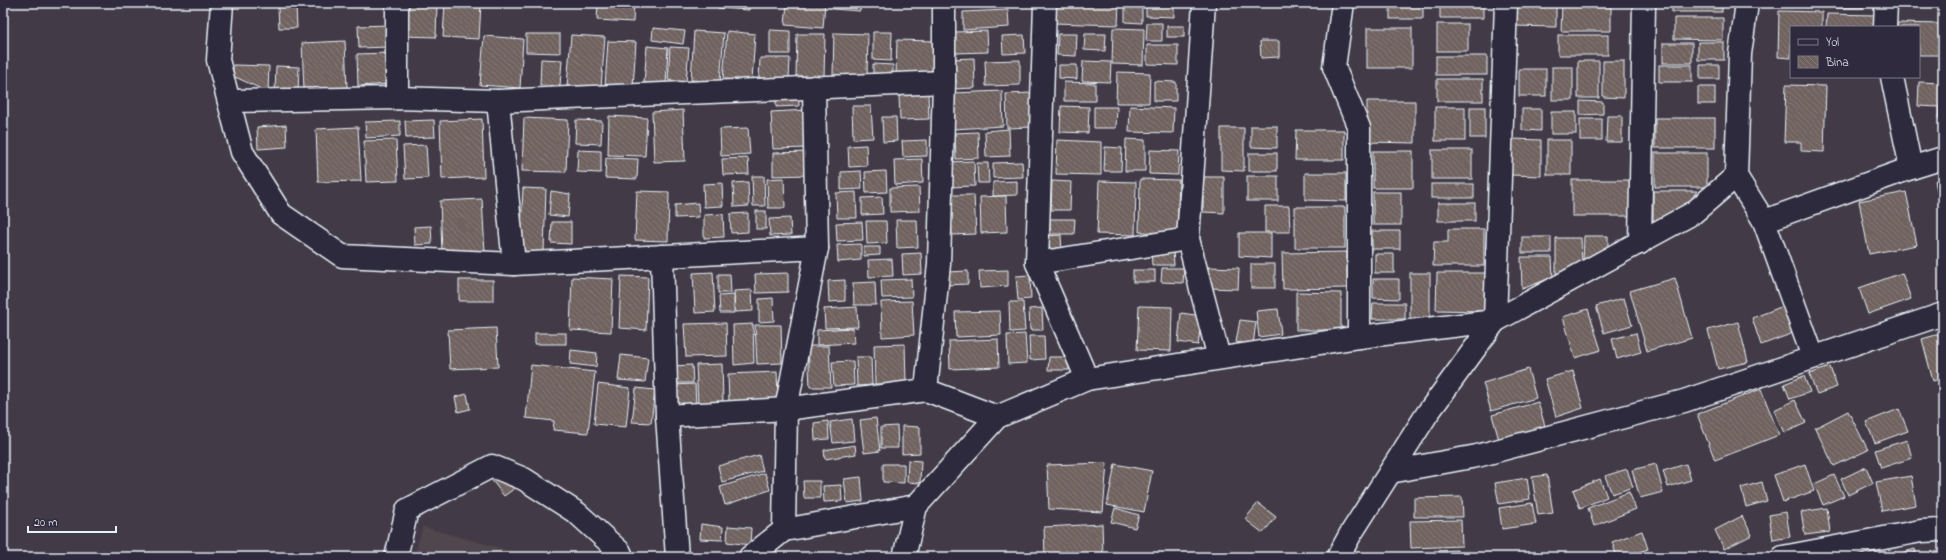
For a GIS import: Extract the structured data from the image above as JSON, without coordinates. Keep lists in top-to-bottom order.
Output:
{
  "legend": ["Yol", "Bina"],
  "scale_bar": "20 m"
}
